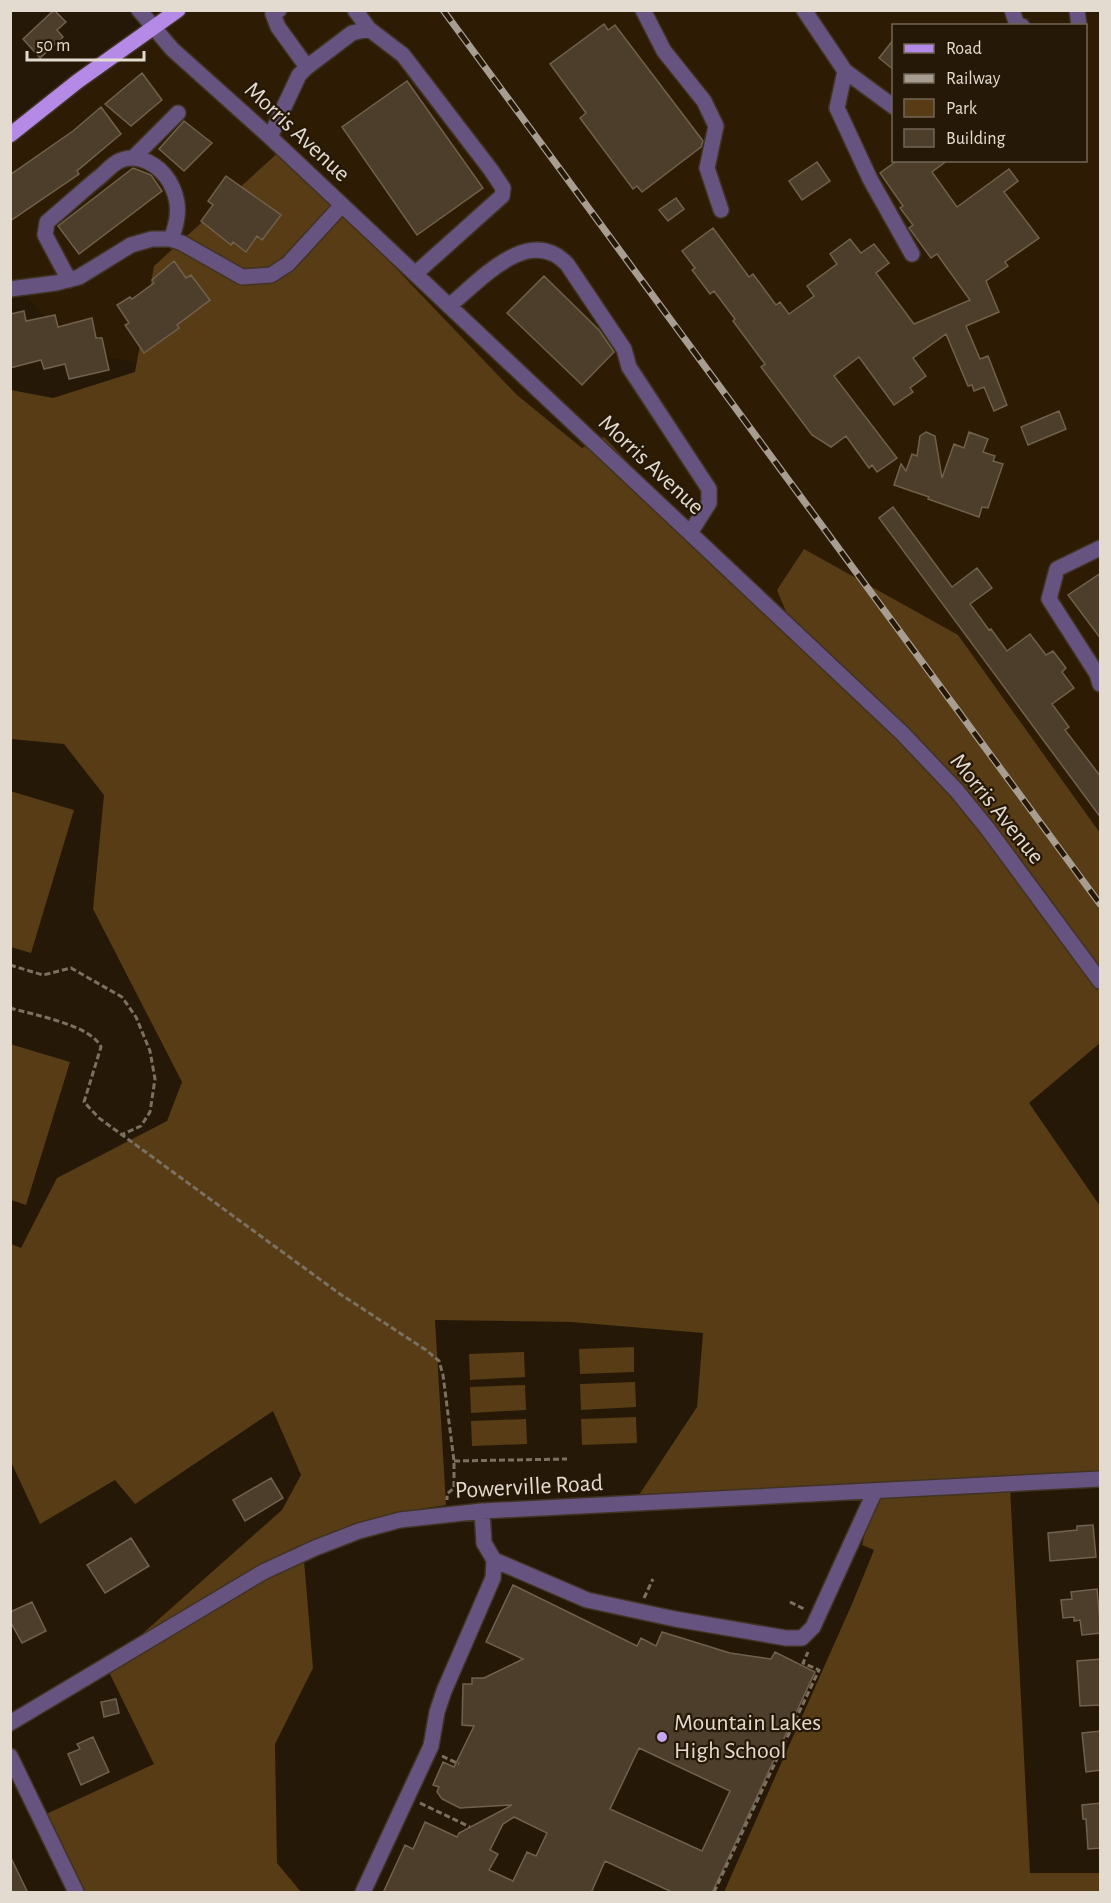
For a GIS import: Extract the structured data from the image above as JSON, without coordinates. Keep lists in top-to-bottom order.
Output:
{
  "streets": {
    "street": ["Morris Avenue", "Powerville Road"]
  },
  "places": ["Mountain Lakes High School"],
  "legend": [
    "Road",
    "Railway",
    "Park",
    "Building"
  ],
  "scale_bar": "50 m"
}
